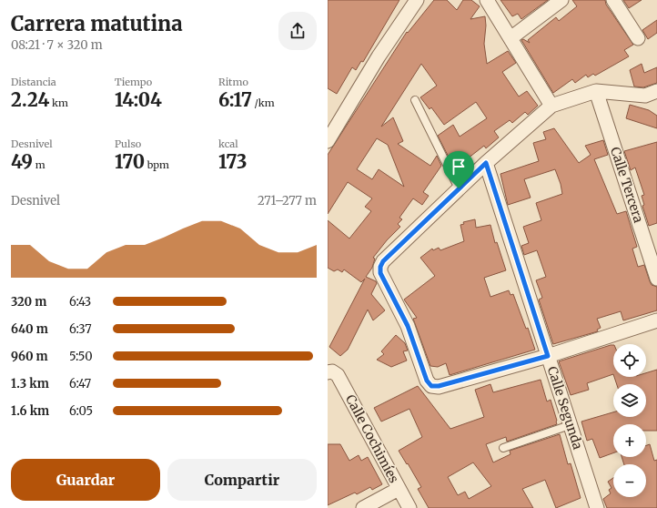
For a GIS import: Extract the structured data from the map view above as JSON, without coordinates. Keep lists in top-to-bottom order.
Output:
{
  "streets": {
    "street": ["Calle Tercera", "Calle Segunda", "Calle Cochimíes"]
  },
  "page": {
    "heading": ["Carrera matutina", "08:21 · 7 × 320 m"],
    "stats": [
      ["Distancia", "2.24 km"],
      ["Tiempo", "14:04"],
      ["Ritmo", "6:17 /km"],
      ["Desnivel", "49 m"],
      ["Pulso", "170 bpm"],
      ["kcal", "173"]
    ],
    "chart": ["Desnivel", "271–277 m"],
    "list": [
      {
        "name": "320 m",
        "note": "6:43"
      },
      {
        "name": "640 m",
        "note": "6:37"
      },
      {
        "name": "960 m",
        "note": "5:50"
      },
      {
        "name": "1.3 km",
        "note": "6:47"
      },
      {
        "name": "1.6 km",
        "note": "6:05"
      }
    ],
    "map_buttons": ["+", "−"],
    "buttons": ["Guardar", "Compartir"]
  }
}
